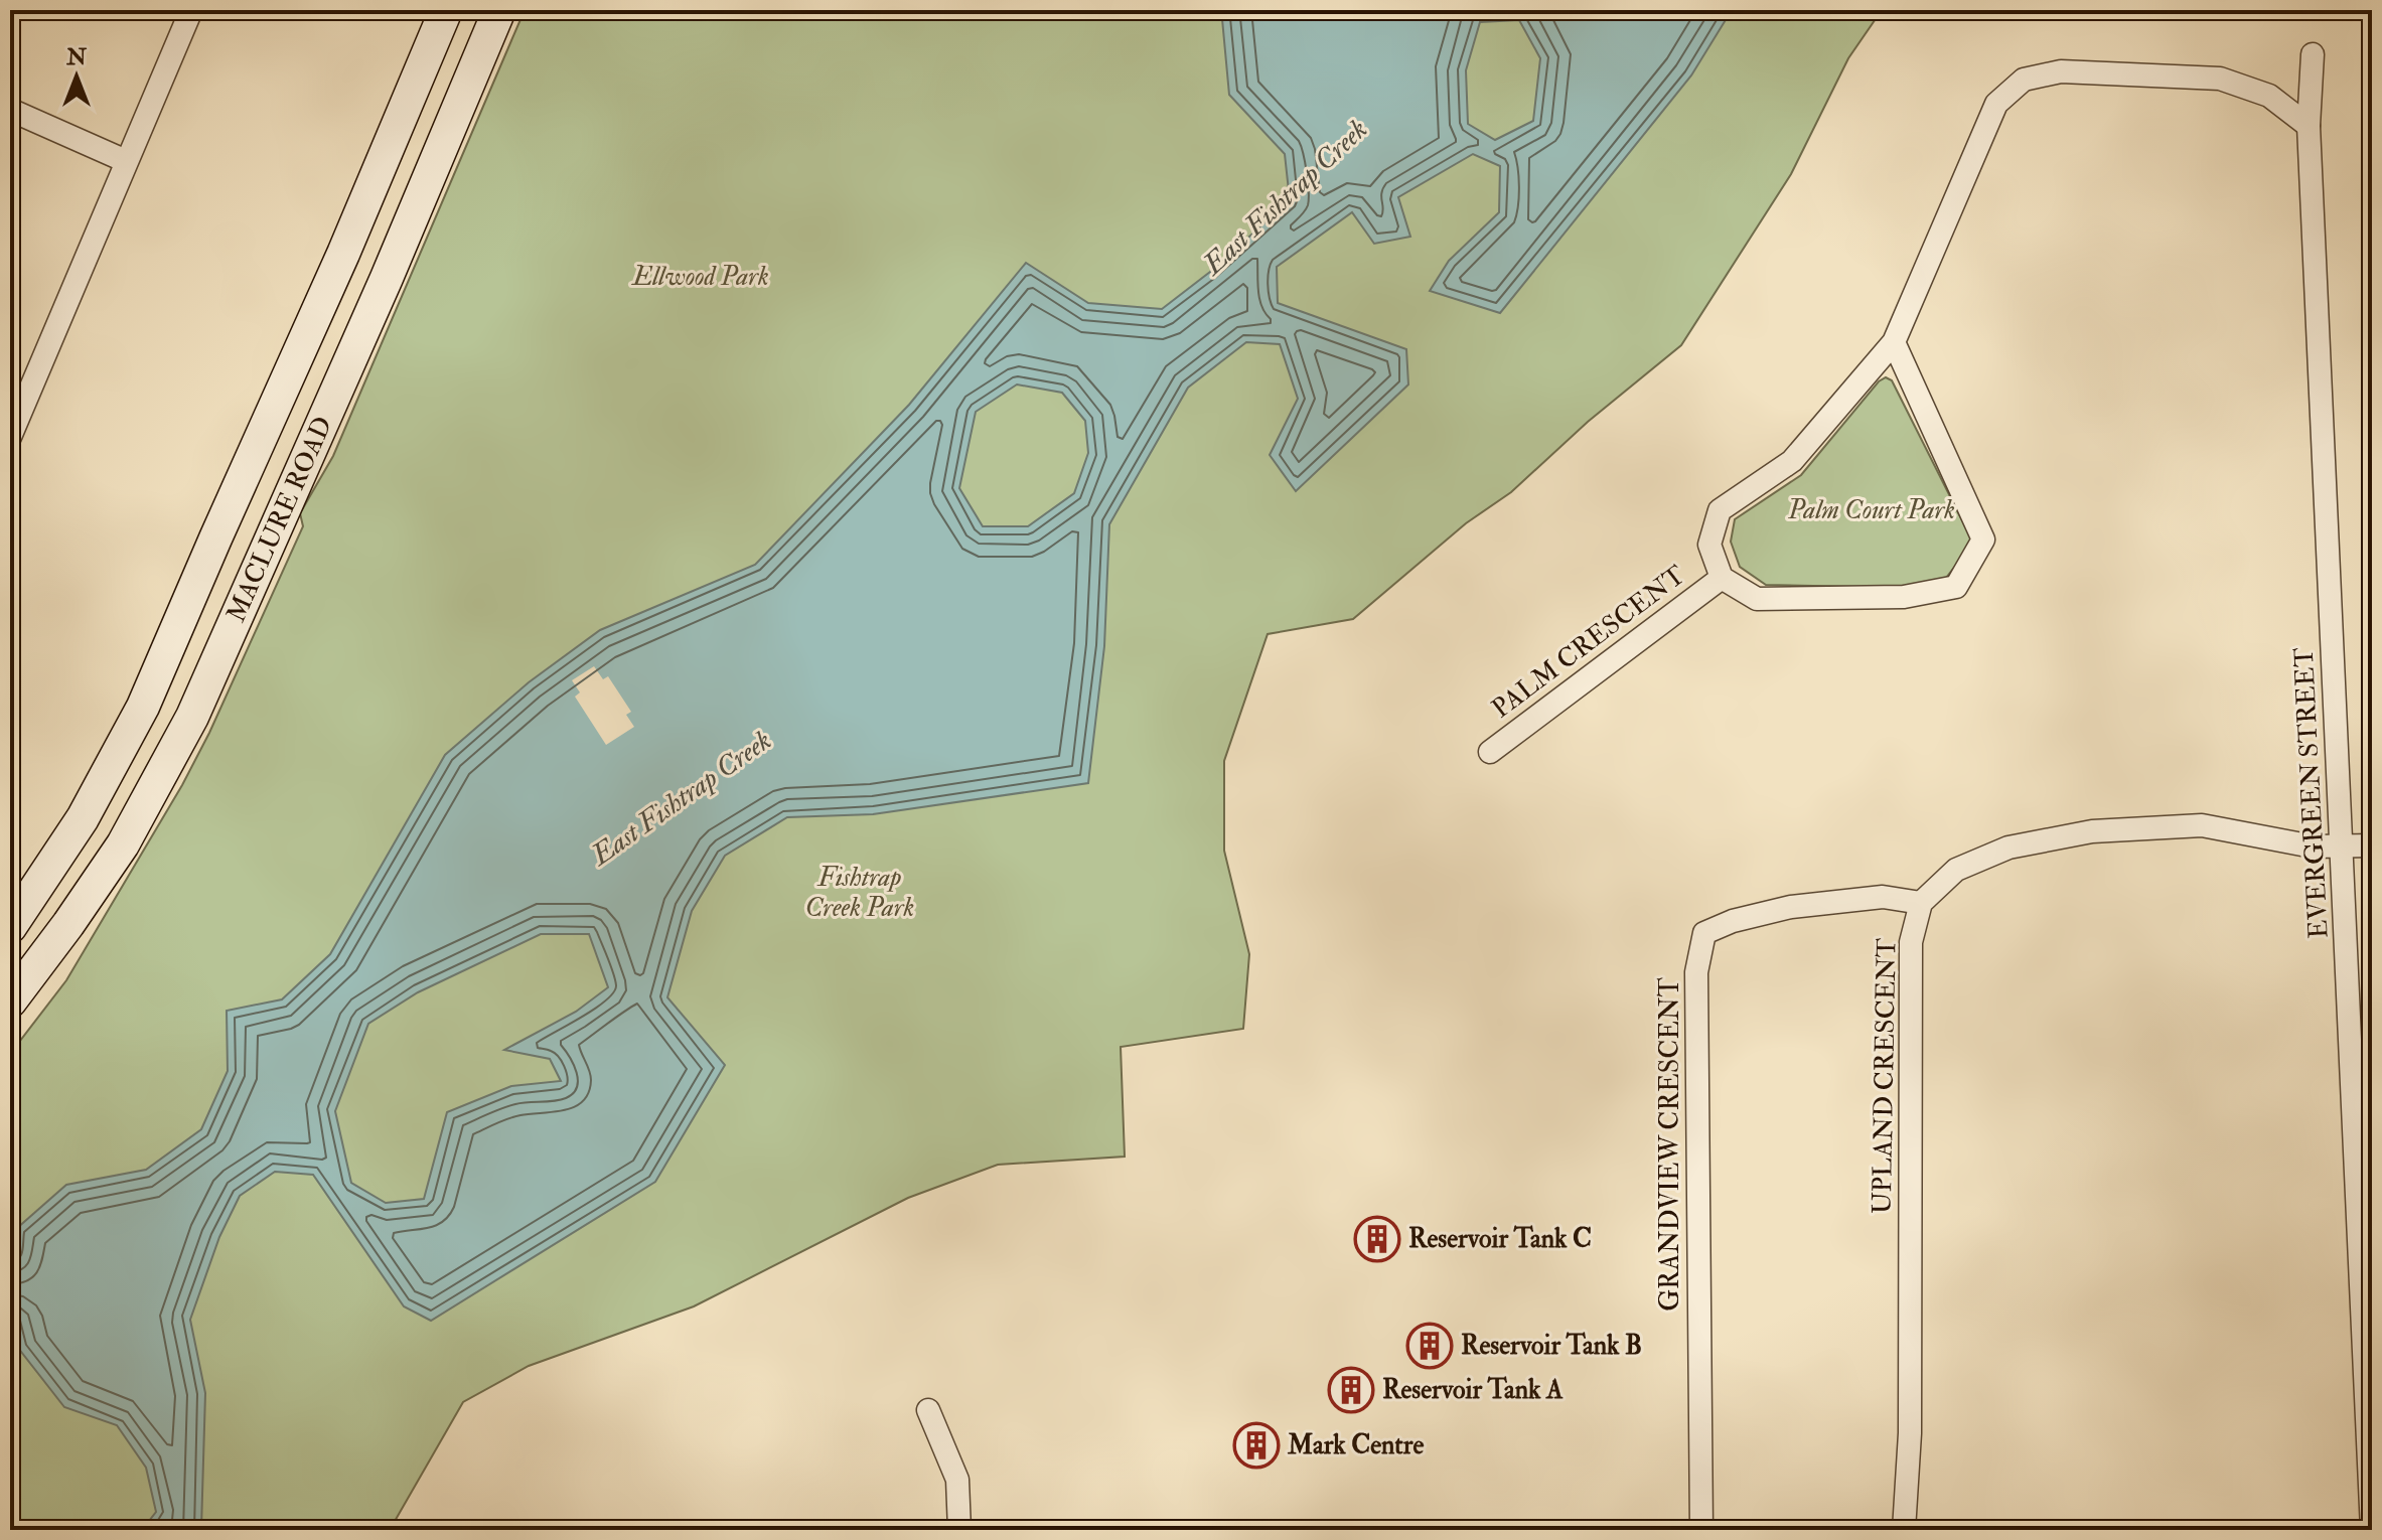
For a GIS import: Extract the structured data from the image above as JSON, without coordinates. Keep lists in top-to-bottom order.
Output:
{
  "streets": {
    "main road": ["MACLURE ROAD"],
    "street": [
      "PALM CRESCENT",
      "EVERGREEN STREET",
      "UPLAND CRESCENT",
      "GRANDVIEW CRESCENT"
    ]
  },
  "crossings": [
    ["PALM CRESCENT", "EVERGREEN STREET"],
    ["UPLAND CRESCENT", "GRANDVIEW CRESCENT"]
  ],
  "water": ["East Fishtrap Creek"],
  "parks": ["Ellwood Park", "Palm Court Park", "Fishtrap Creek Park"],
  "places": {
    "building": [
      "Reservoir Tank C",
      "Reservoir Tank B",
      "Reservoir Tank A",
      "Mark Centre"
    ]
  },
  "north": "top"
}
